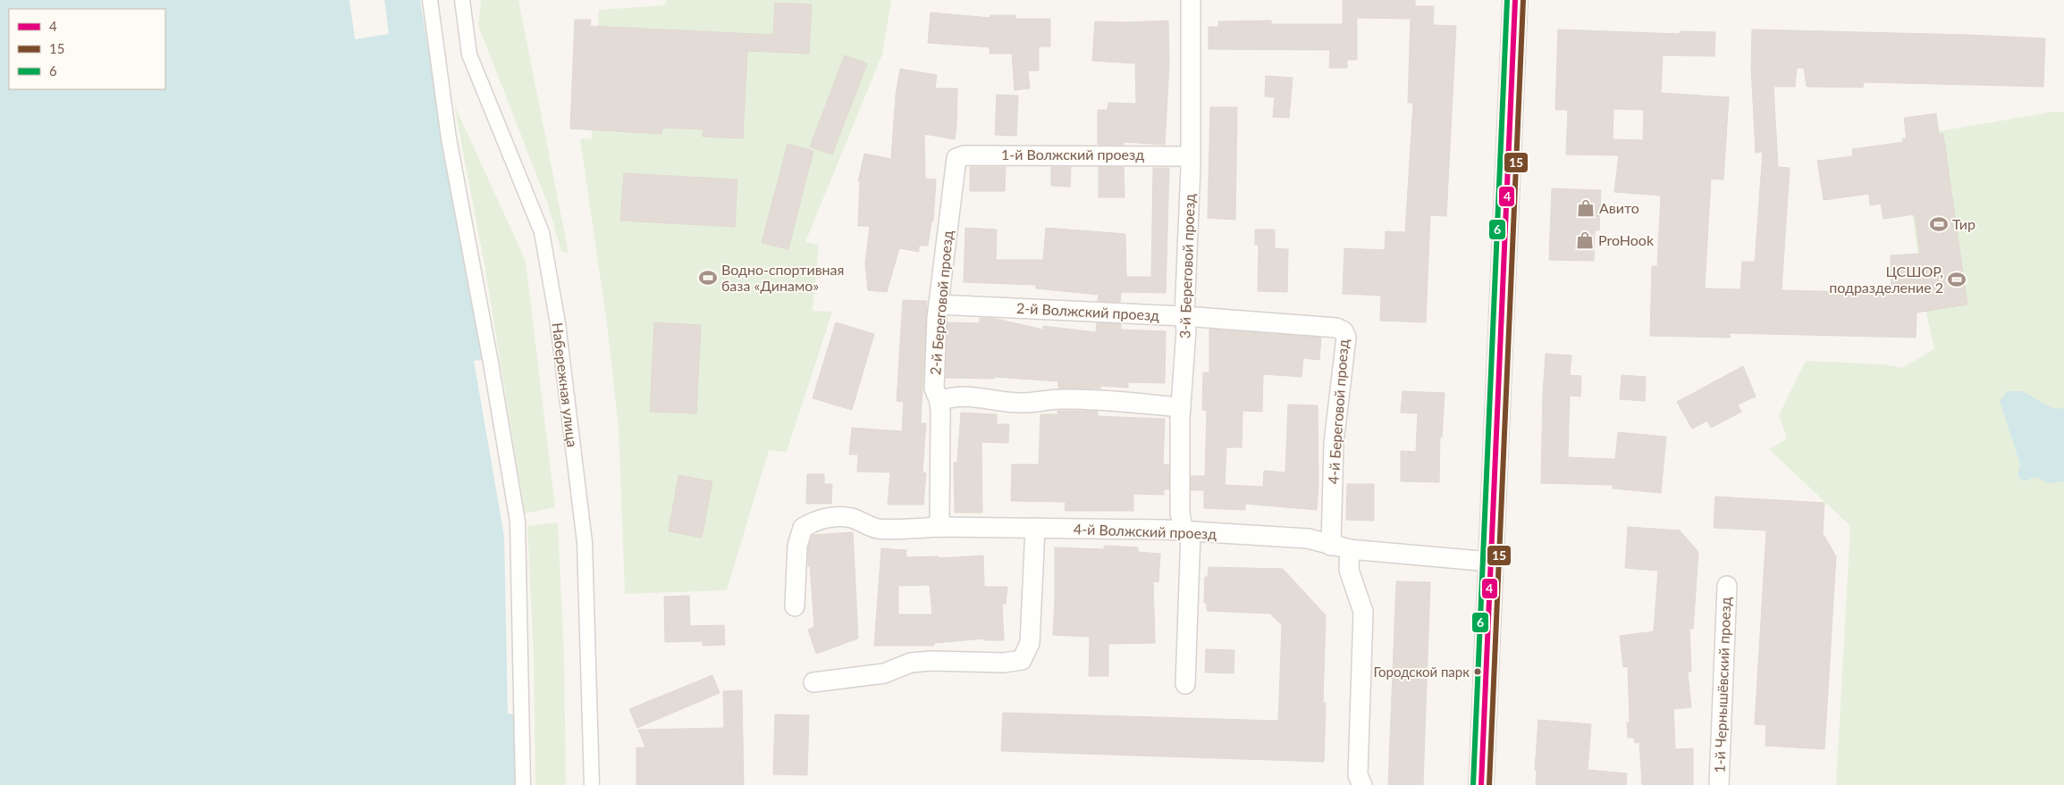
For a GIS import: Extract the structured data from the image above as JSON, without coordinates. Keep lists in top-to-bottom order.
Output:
{
  "streets": {
    "street": [
      "1-й Волжский проезд",
      "3-й Береговой проезд",
      "2-й Береговой проезд",
      "2-й Волжский проезд",
      "Набережная улица",
      "4-й Береговой проезд",
      "4-й Волжский проезд",
      "1-й Чернышёвский проезд"
    ]
  },
  "crossings": [
    ["1-й Волжский проезд", "3-й Береговой проезд"],
    ["1-й Волжский проезд", "2-й Береговой проезд"],
    ["3-й Береговой проезд", "2-й Волжский проезд"],
    ["3-й Береговой проезд", "4-й Волжский проезд"],
    ["2-й Береговой проезд", "2-й Волжский проезд"],
    ["2-й Береговой проезд", "4-й Волжский проезд"],
    ["2-й Волжский проезд", "4-й Береговой проезд"],
    ["4-й Береговой проезд", "4-й Волжский проезд"]
  ],
  "places": {
    "shop": ["Авито", "ProHook"],
    "sports": ["Тир", "Водно-спортивная база «Динамо»", "ЦСШОР, подразделение 2"],
    "other": ["Городской парк"]
  },
  "lines": ["transit line 4", "transit line 15", "transit line 6"],
  "legend": ["4", "15", "6"]
}
